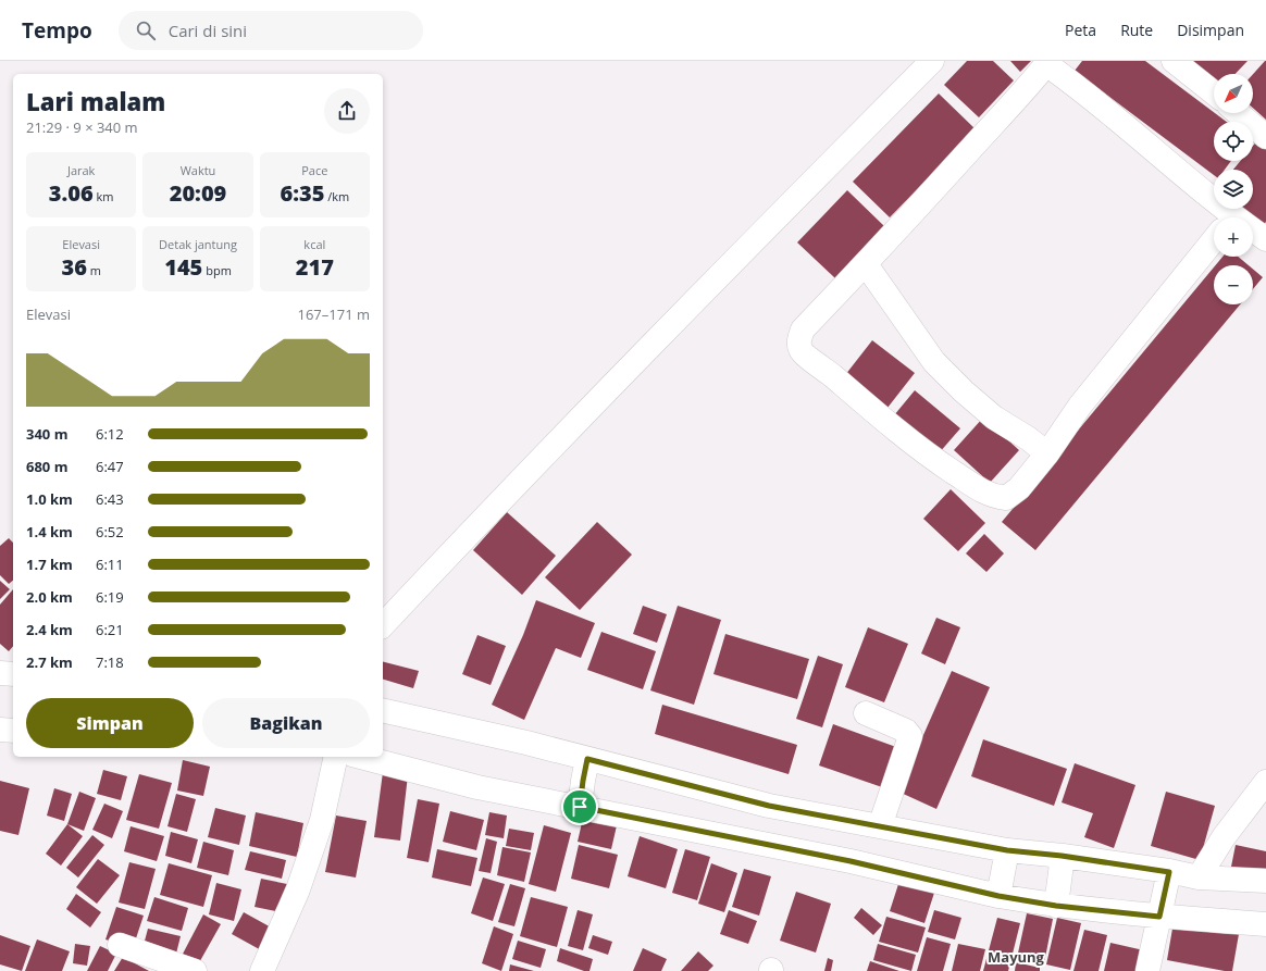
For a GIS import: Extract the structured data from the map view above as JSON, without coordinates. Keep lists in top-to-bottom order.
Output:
{
  "districts": ["Mayung"],
  "north": "bottom left",
  "page": {
    "header": "Tempo",
    "search": "Cari di sini",
    "nav": ["Peta", "Rute", "Disimpan"],
    "map_buttons": ["+", "−"],
    "heading": ["Lari malam", "21:29 · 9 × 340 m"],
    "stats": [
      ["Jarak", "3.06 km"],
      ["Waktu", "20:09"],
      ["Pace", "6:35 /km"],
      ["Elevasi", "36 m"],
      ["Detak jantung", "145 bpm"],
      ["kcal", "217"]
    ],
    "chart": ["Elevasi", "167–171 m"],
    "list": [
      {
        "name": "340 m",
        "note": "6:12"
      },
      {
        "name": "680 m",
        "note": "6:47"
      },
      {
        "name": "1.0 km",
        "note": "6:43"
      },
      {
        "name": "1.4 km",
        "note": "6:52"
      },
      {
        "name": "1.7 km",
        "note": "6:11"
      },
      {
        "name": "2.0 km",
        "note": "6:19"
      },
      {
        "name": "2.4 km",
        "note": "6:21"
      },
      {
        "name": "2.7 km",
        "note": "7:18"
      }
    ],
    "buttons": ["Simpan", "Bagikan"]
  }
}
